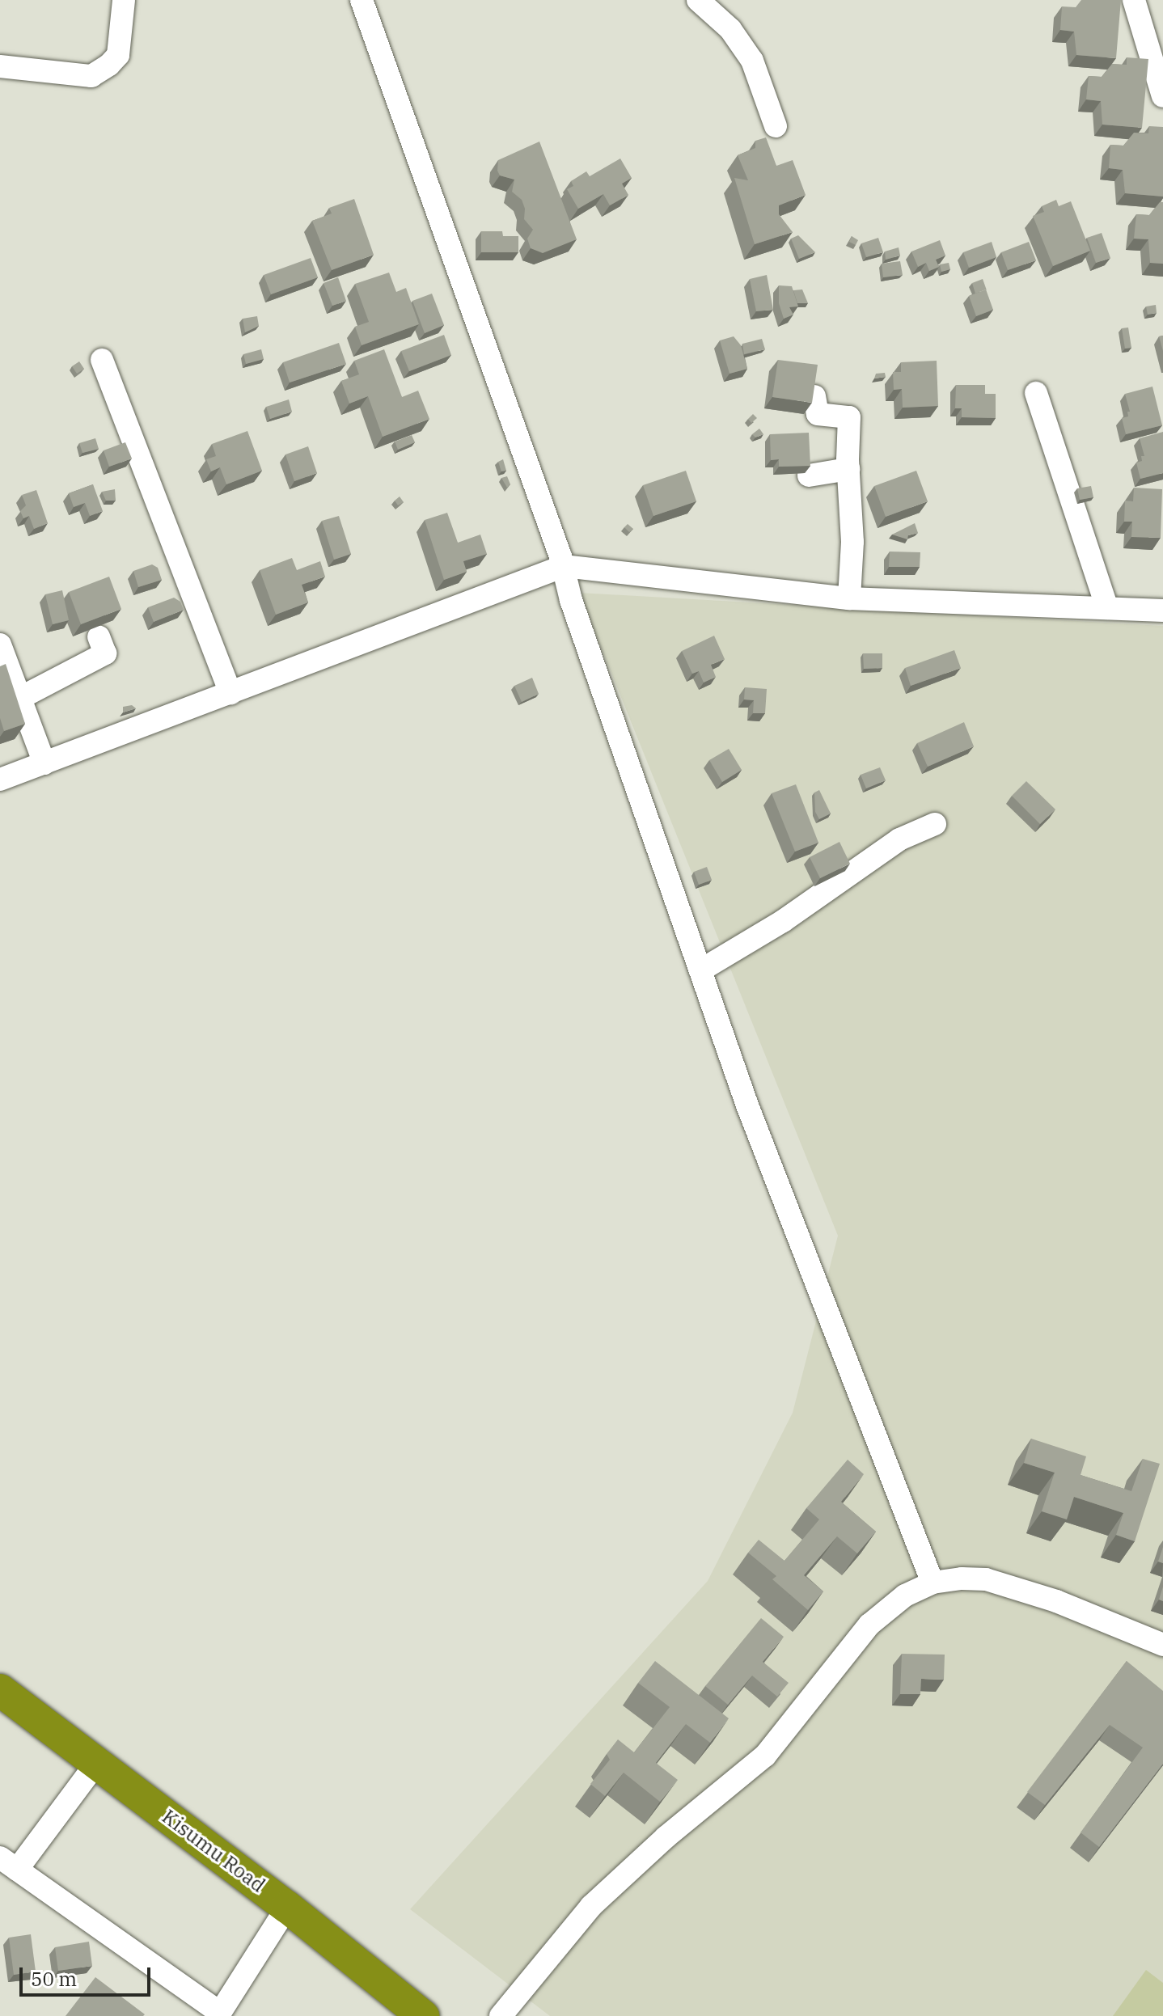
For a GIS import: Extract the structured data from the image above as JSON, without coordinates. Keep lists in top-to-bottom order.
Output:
{
  "streets": {
    "highway": ["Kisumu Road"]
  },
  "scale_bar": "50 m"
}
